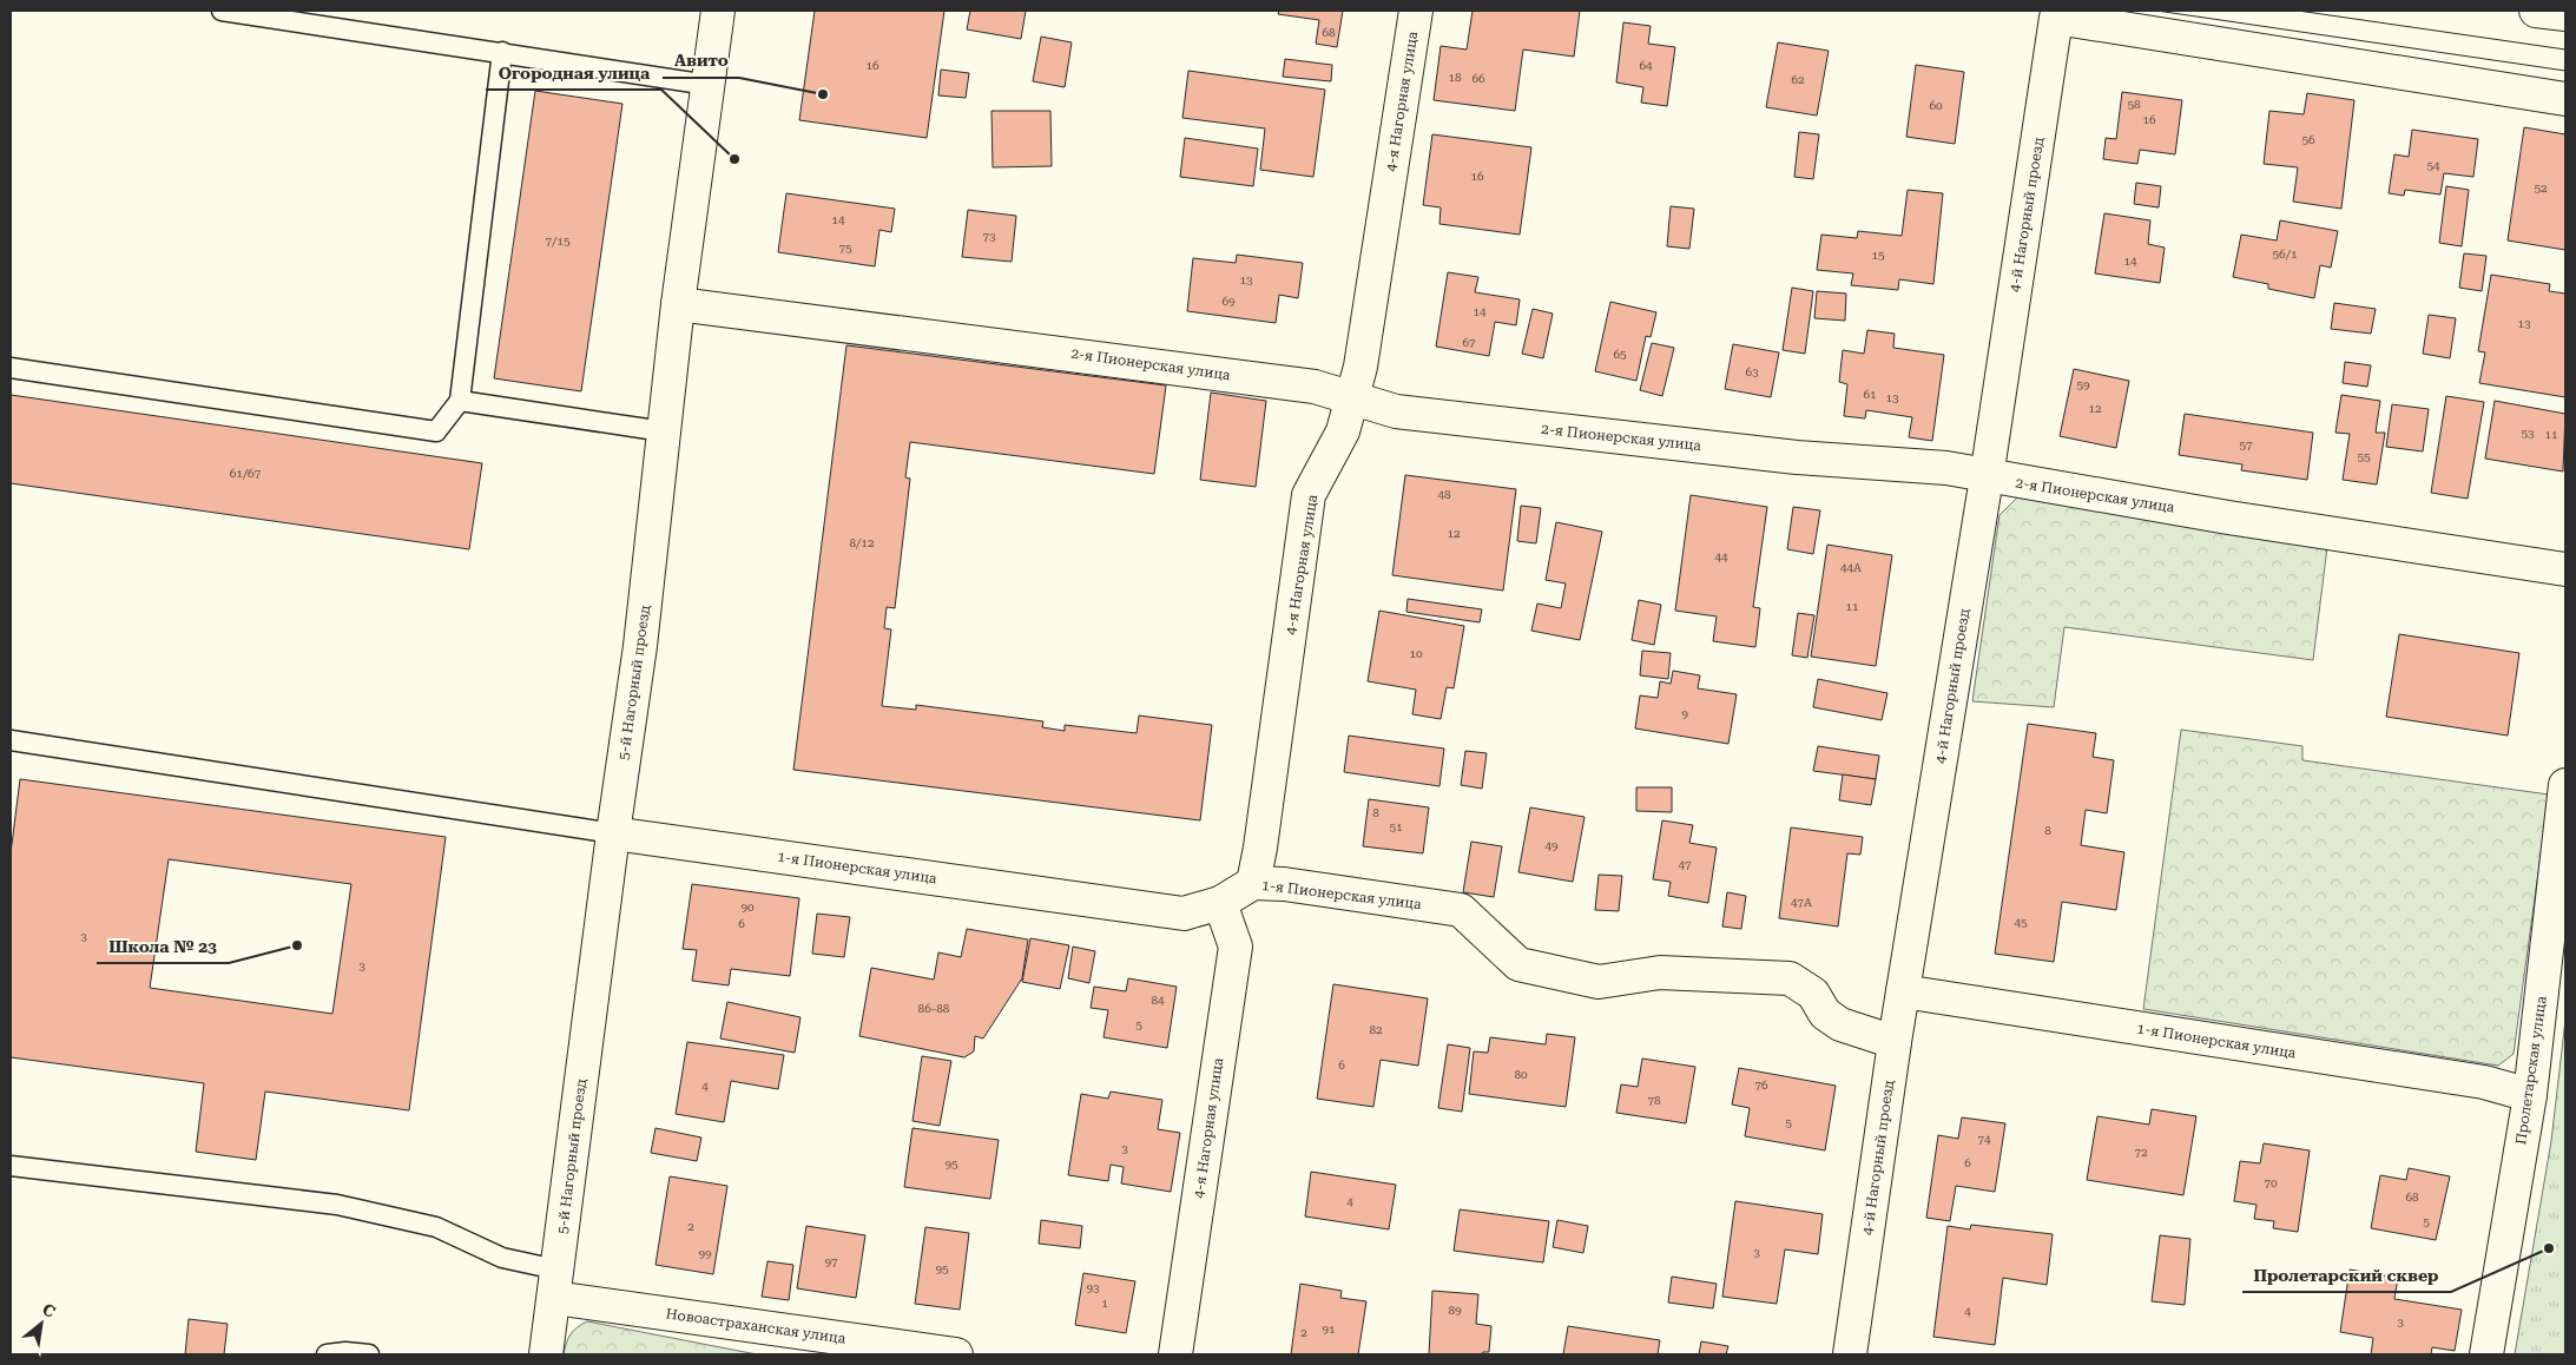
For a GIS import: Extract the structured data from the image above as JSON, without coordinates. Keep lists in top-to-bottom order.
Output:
{
  "streets": {
    "street": [
      "4-я Нагорная улица",
      "4-й Нагорный проезд",
      "2-я Пионерская улица",
      "5-й Нагорный проезд",
      "1-я Пионерская улица",
      "Пролетарская улица",
      "Новоастраханская улица"
    ]
  },
  "crossings": [
    ["4-я Нагорная улица", "2-я Пионерская улица"],
    ["4-я Нагорная улица", "1-я Пионерская улица"],
    ["4-й Нагорный проезд", "2-я Пионерская улица"],
    ["4-й Нагорный проезд", "1-я Пионерская улица"],
    ["2-я Пионерская улица", "5-й Нагорный проезд"],
    ["5-й Нагорный проезд", "1-я Пионерская улица"],
    ["5-й Нагорный проезд", "Новоастраханская улица"],
    ["1-я Пионерская улица", "Пролетарская улица"]
  ],
  "places": [
    "Авито",
    "Огородная улица",
    "Школа № 23",
    "Пролетарский сквер"
  ],
  "house_numbers": [
    "68",
    "16",
    "64",
    "18",
    "66",
    "62",
    "58",
    "60",
    "16",
    "56",
    "54",
    "16",
    "52",
    "14",
    "73",
    "7/15",
    "75",
    "56/1",
    "15",
    "14",
    "13",
    "69",
    "14",
    "13",
    "67",
    "65",
    "63",
    "59",
    "61",
    "13",
    "12",
    "53",
    "11",
    "57",
    "55",
    "61/67",
    "48",
    "12",
    "8/12",
    "44",
    "44А",
    "11",
    "10",
    "9",
    "8",
    "51",
    "8",
    "49",
    "47",
    "47А",
    "90",
    "45",
    "6",
    "3",
    "3",
    "84",
    "86-88",
    "5",
    "82",
    "6",
    "80",
    "76",
    "4",
    "78",
    "5",
    "74",
    "3",
    "72",
    "6",
    "95",
    "70",
    "68",
    "4",
    "5",
    "2",
    "3",
    "99",
    "97",
    "95",
    "93",
    "1",
    "89",
    "4",
    "3",
    "91",
    "2"
  ],
  "north": "top right"
}
